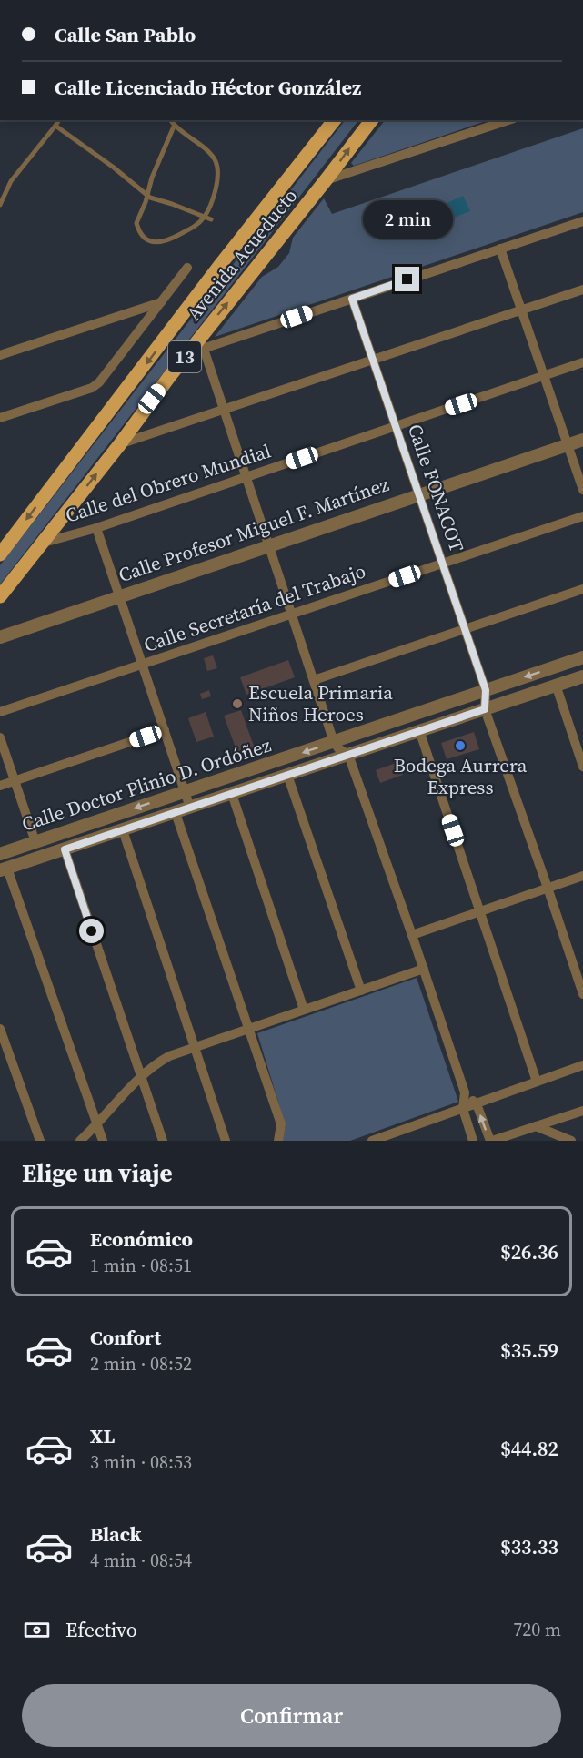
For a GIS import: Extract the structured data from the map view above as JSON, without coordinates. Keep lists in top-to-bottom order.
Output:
{
  "streets": {
    "main road": ["Avenida Acueducto", "13"],
    "street": [
      "Calle del Obrero Mundial",
      "Calle FONACOT",
      "Calle Profesor Miguel F. Martínez",
      "Calle Secretaría del Trabajo",
      "Calle Doctor Plinio D. Ordóñez"
    ]
  },
  "crossings": [
    ["Avenida Acueducto", "Calle del Obrero Mundial"],
    ["Calle del Obrero Mundial", "Calle FONACOT"],
    ["Calle FONACOT", "Calle Profesor Miguel F. Martínez"],
    ["Calle FONACOT", "Calle Secretaría del Trabajo"],
    ["Calle FONACOT", "Calle Doctor Plinio D. Ordóñez"]
  ],
  "places": ["Escuela Primaria Niños Heroes", "Bodega Aurrera Express"],
  "page": {
    "banner": ["Calle San Pablo", "Calle Licenciado Héctor González"],
    "bubble": "2 min",
    "heading": "Elige un viaje",
    "list": [
      {
        "name": "Económico",
        "note": "1 min · 08:51",
        "value": "$26.36"
      },
      {
        "name": "Confort",
        "note": "2 min · 08:52",
        "value": "$35.59"
      },
      {
        "name": "XL",
        "note": "3 min · 08:53",
        "value": "$44.82"
      },
      {
        "name": "Black",
        "note": "4 min · 08:54",
        "value": "$33.33"
      }
    ],
    "pay": ["Efectivo", "720 m"],
    "buttons": "Confirmar"
  }
}
